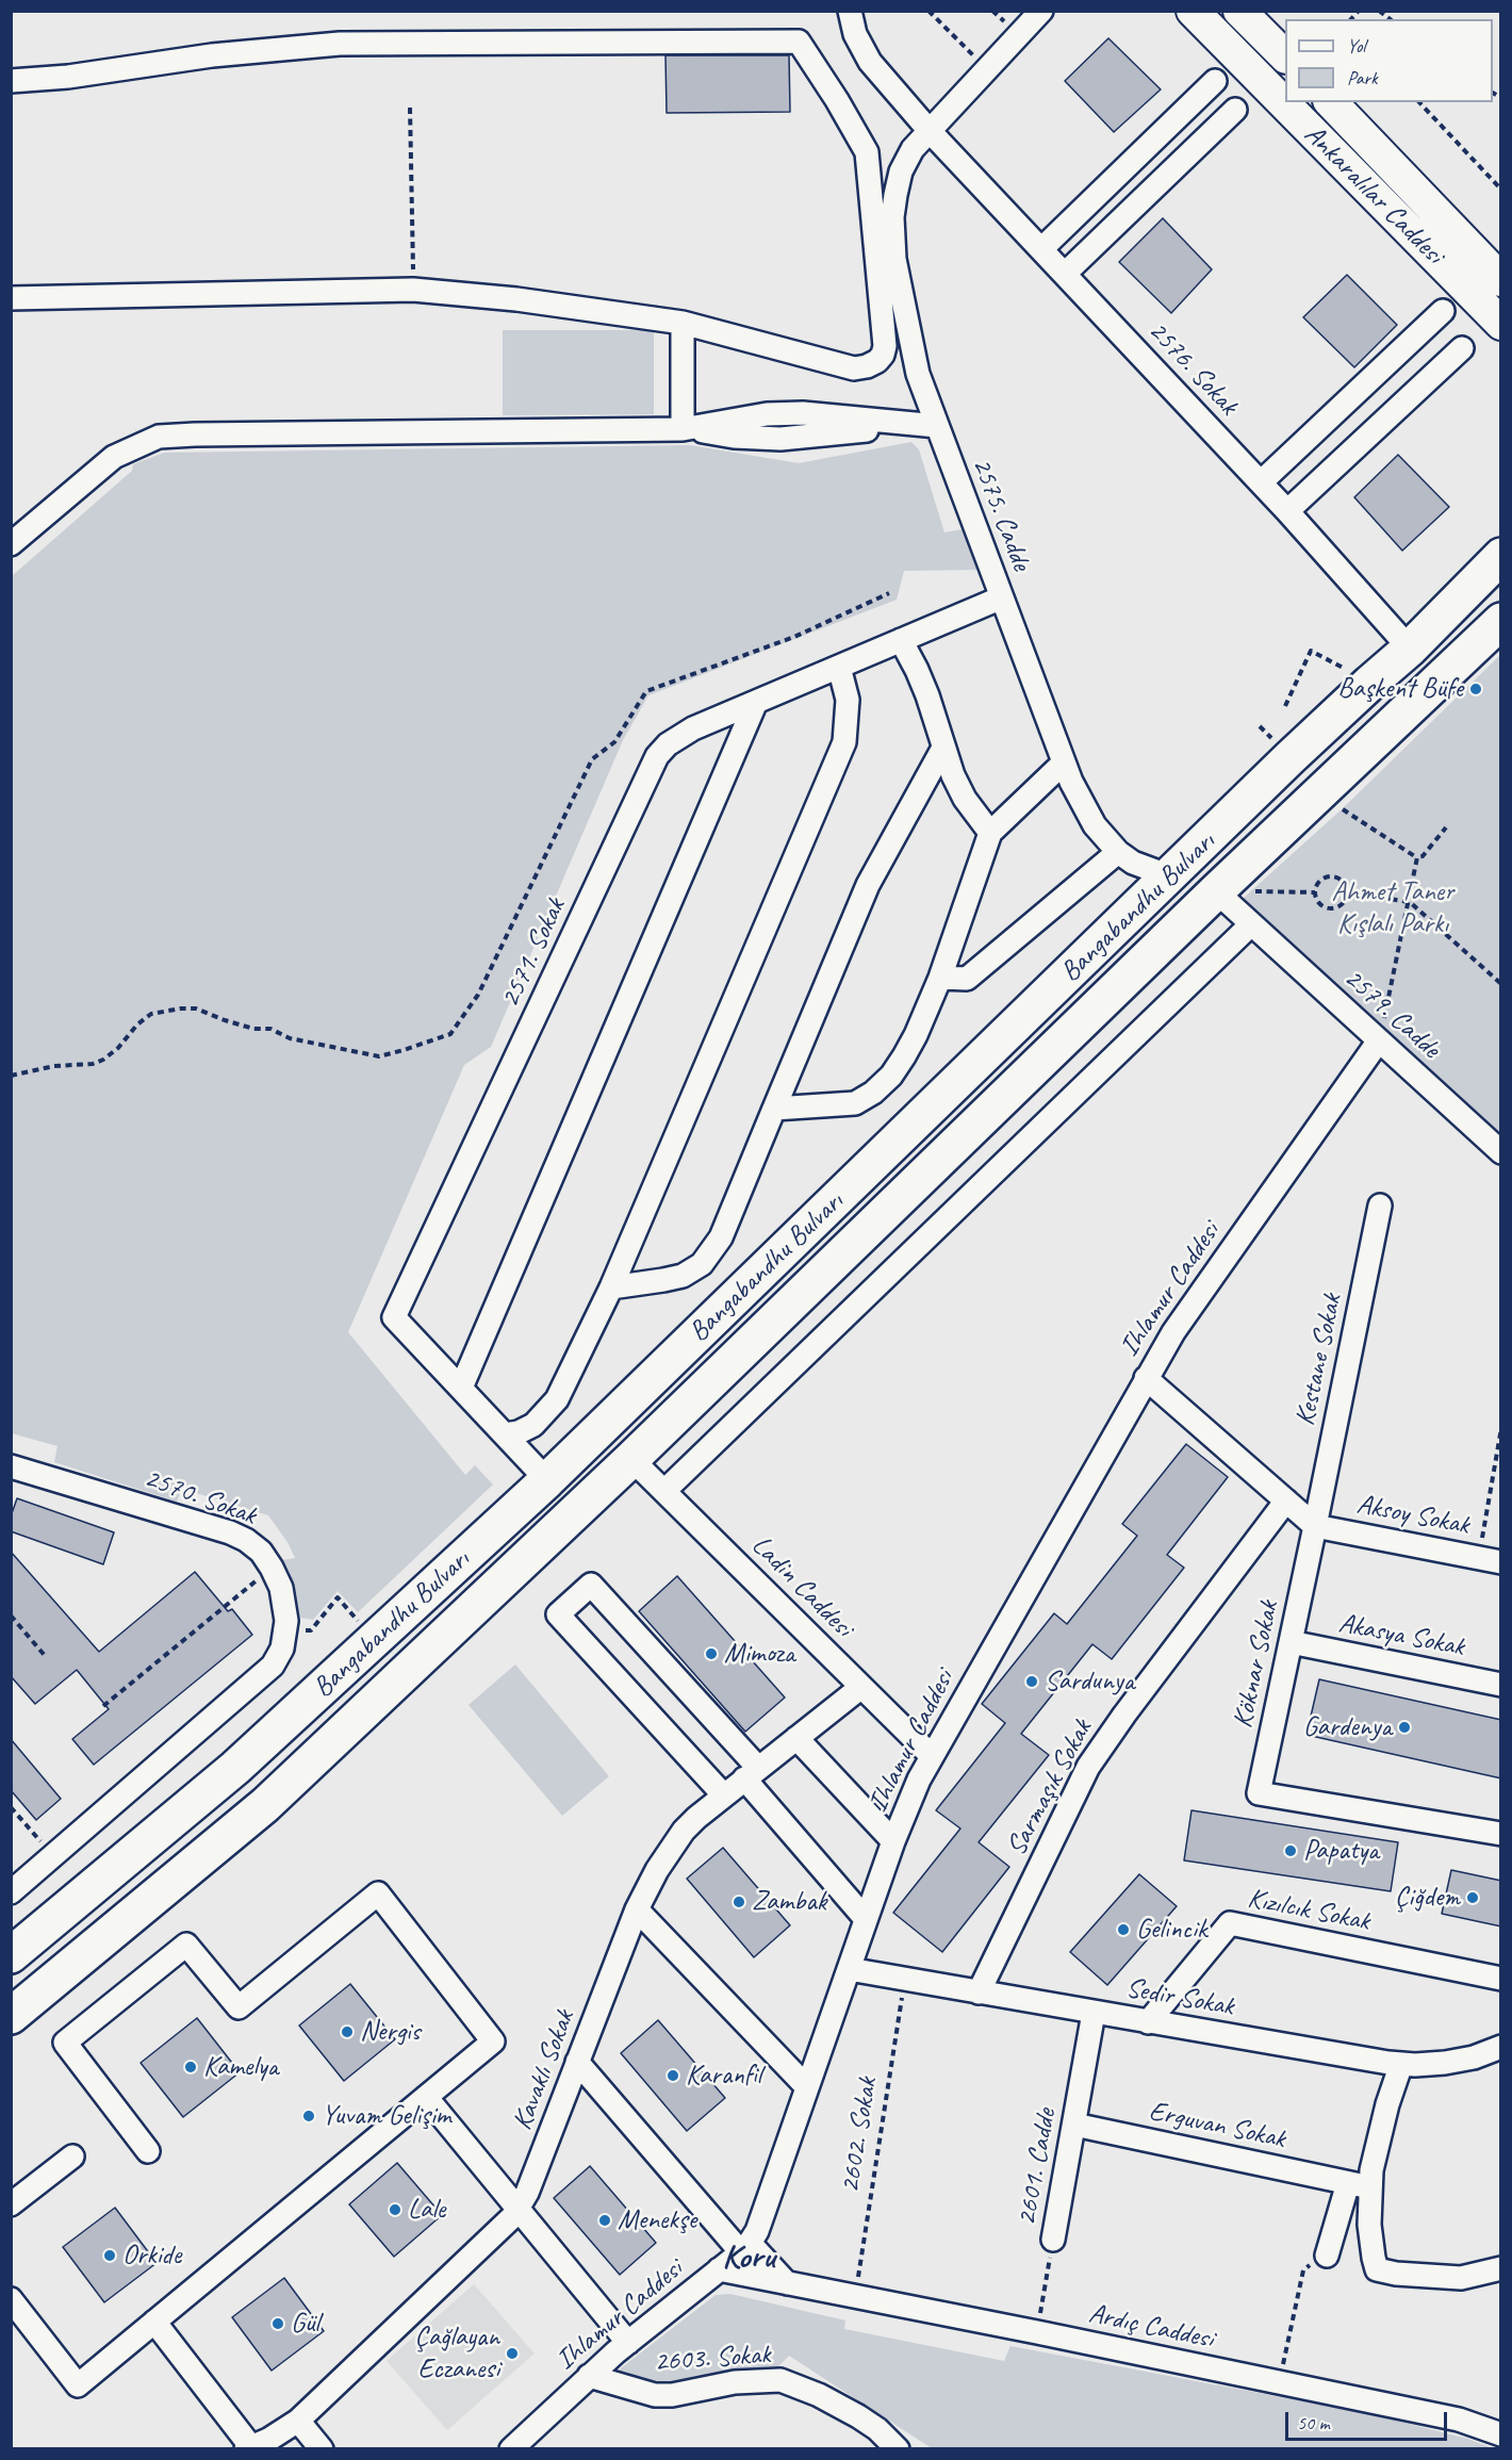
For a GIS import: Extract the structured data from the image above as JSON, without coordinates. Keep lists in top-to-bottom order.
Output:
{
  "streets": {
    "main road": ["Ankaralılar Caddesi", "Bangabandhu Bulvarı"],
    "street": [
      "2576. Sokak",
      "2575. Cadde",
      "2571. Sokak",
      "2579. Cadde",
      "Ihlamur Caddesi",
      "Kestane Sokak",
      "2570. Sokak",
      "Aksoy Sokak",
      "Ladin Caddesi",
      "Akasya Sokak",
      "Köknar Sokak",
      "Sarmaşık Sokak",
      "Kızılcık Sokak",
      "Sedir Sokak",
      "Kavaklı Sokak",
      "Erguvan Sokak",
      "2601. Cadde",
      "Ardıç Caddesi",
      "2603. Sokak"
    ],
    "path": ["2602. Sokak"]
  },
  "crossings": [
    ["2576. Sokak", "2575. Cadde"],
    ["2576. Sokak", "Bangabandhu Bulvarı"],
    ["2575. Cadde", "Bangabandhu Bulvarı"],
    ["2575. Cadde", "2571. Sokak"],
    ["Bangabandhu Bulvarı", "2571. Sokak"],
    ["Bangabandhu Bulvarı", "2579. Cadde"],
    ["Bangabandhu Bulvarı", "Ladin Caddesi"],
    ["2579. Cadde", "Ihlamur Caddesi"],
    ["Ihlamur Caddesi", "Ladin Caddesi"],
    ["Ihlamur Caddesi", "Sedir Sokak"],
    ["Ihlamur Caddesi", "Ardıç Caddesi"],
    ["Ihlamur Caddesi", "2603. Sokak"],
    ["Kestane Sokak", "Aksoy Sokak"],
    ["Kestane Sokak", "Köknar Sokak"],
    ["Aksoy Sokak", "Köknar Sokak"],
    ["Ladin Caddesi", "Kavaklı Sokak"],
    ["Akasya Sokak", "Köknar Sokak"],
    ["Sarmaşık Sokak", "Sedir Sokak"],
    ["Kızılcık Sokak", "Sedir Sokak"],
    ["Sedir Sokak", "2602. Sokak"],
    ["Sedir Sokak", "2601. Cadde"],
    ["Erguvan Sokak", "2601. Cadde"],
    ["2602. Sokak", "Ardıç Caddesi"],
    ["2601. Cadde", "Ardıç Caddesi"]
  ],
  "districts": ["Koru"],
  "parks": ["Ahmet Taner Kışlalı Parkı"],
  "places": [
    "Başkent Büfe",
    "Mimoza",
    "Sardunya",
    "Gardenya",
    "Papatya",
    "Çiğdem",
    "Zambak",
    "Gelincik",
    "Nergis",
    "Kamelya",
    "Karanfil",
    "Yuvam Gelişim",
    "Lale",
    "Menekşe",
    "Orkide",
    "Gül",
    "Çağlayan Eczanesi"
  ],
  "legend": ["Yol", "Park"],
  "scale_bar": "50 m"
}
